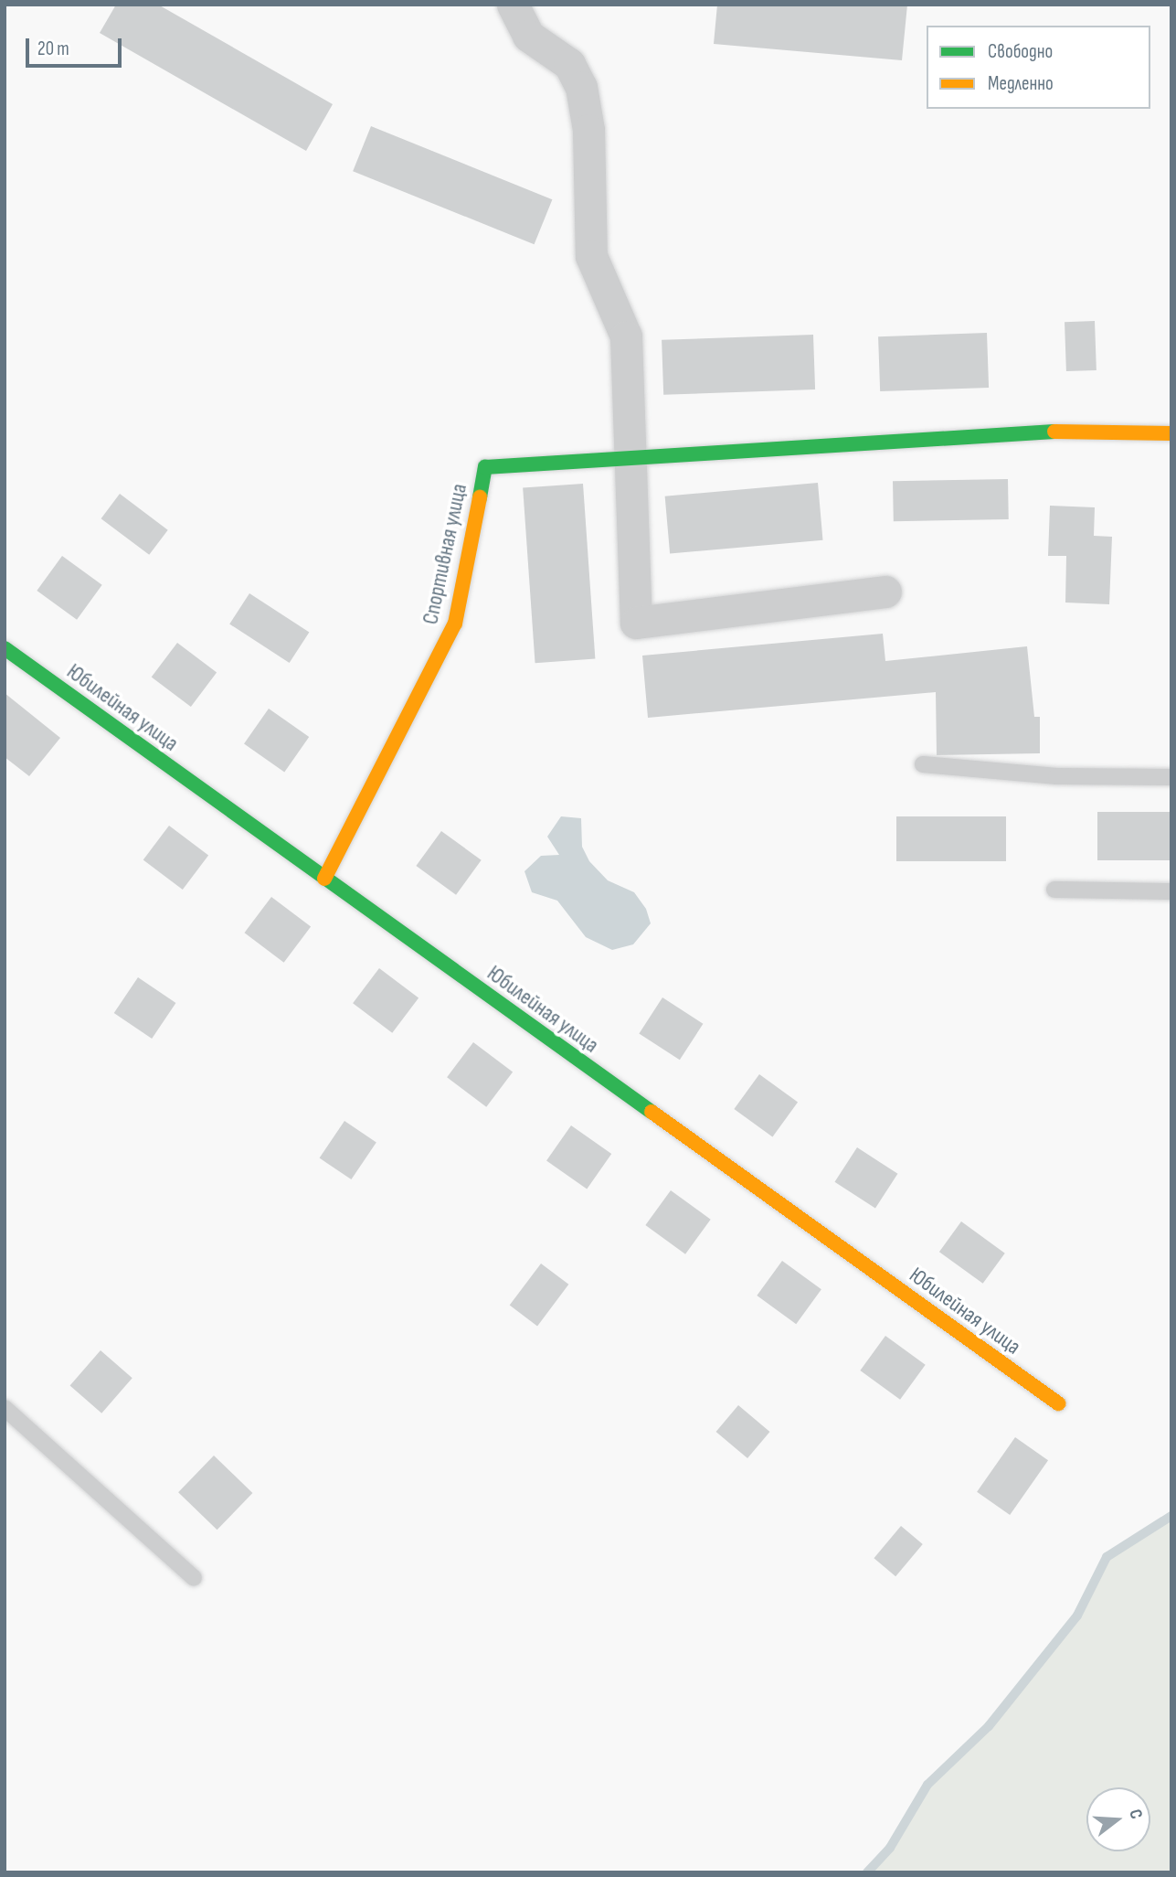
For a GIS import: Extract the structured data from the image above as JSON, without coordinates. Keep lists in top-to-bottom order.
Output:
{
  "streets": {
    "street": ["Спортивная улица", "Юбилейная улица"]
  },
  "crossings": [
    ["Спортивная улица", "Юбилейная улица"]
  ],
  "legend": ["Свободно", "Медленно"],
  "scale_bar": "20 m",
  "north": "right"
}
